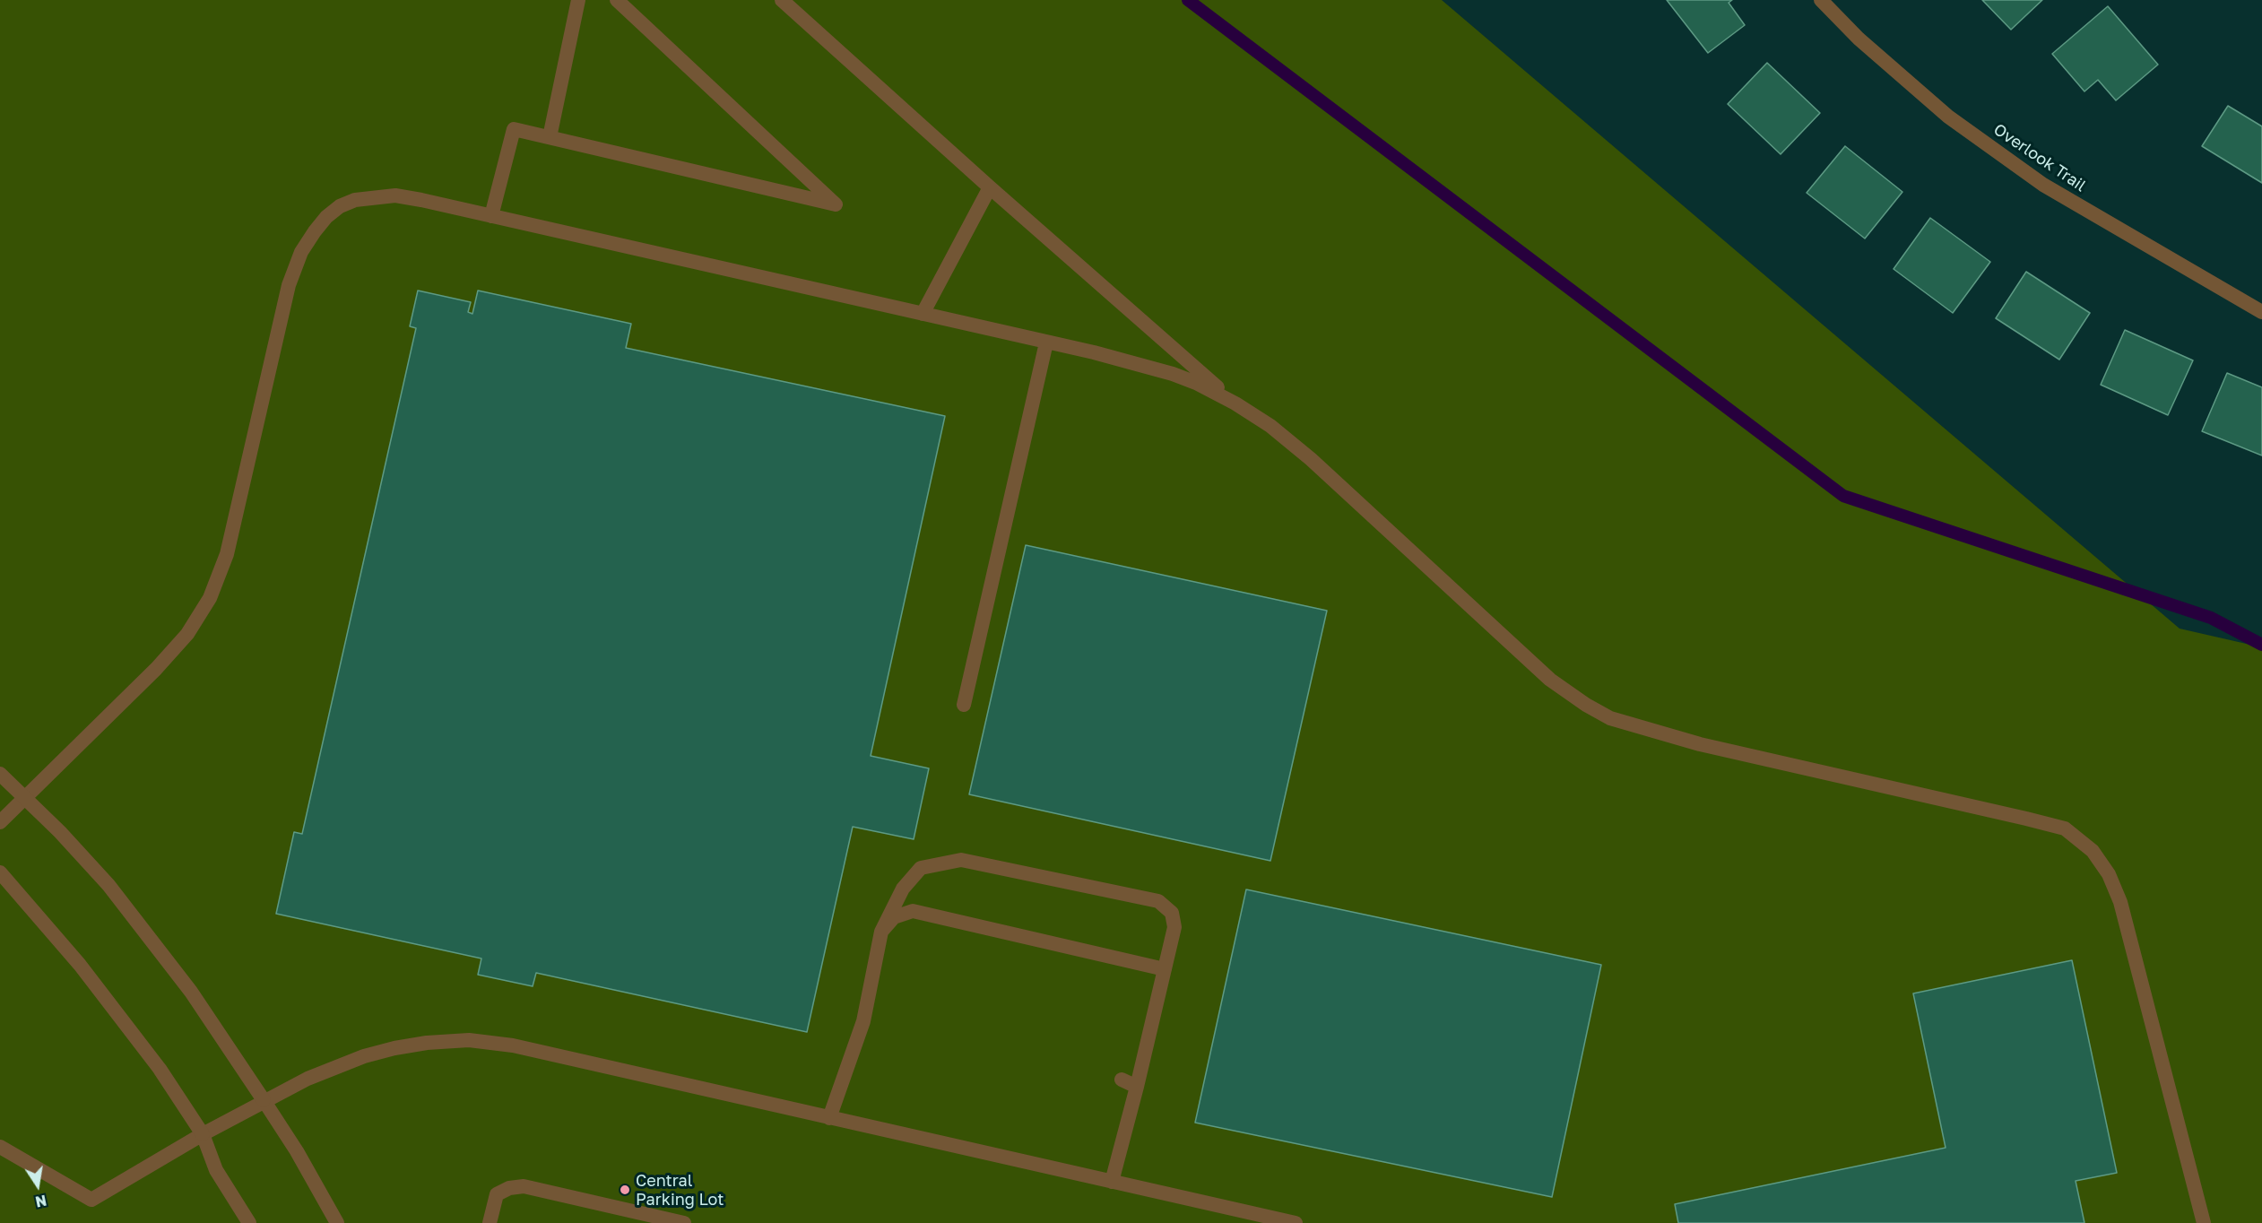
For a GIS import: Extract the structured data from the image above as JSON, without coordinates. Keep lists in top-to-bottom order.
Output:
{
  "streets": {
    "street": ["Overlook Trail"]
  },
  "places": ["Central Parking Lot"],
  "north": "bottom"
}
